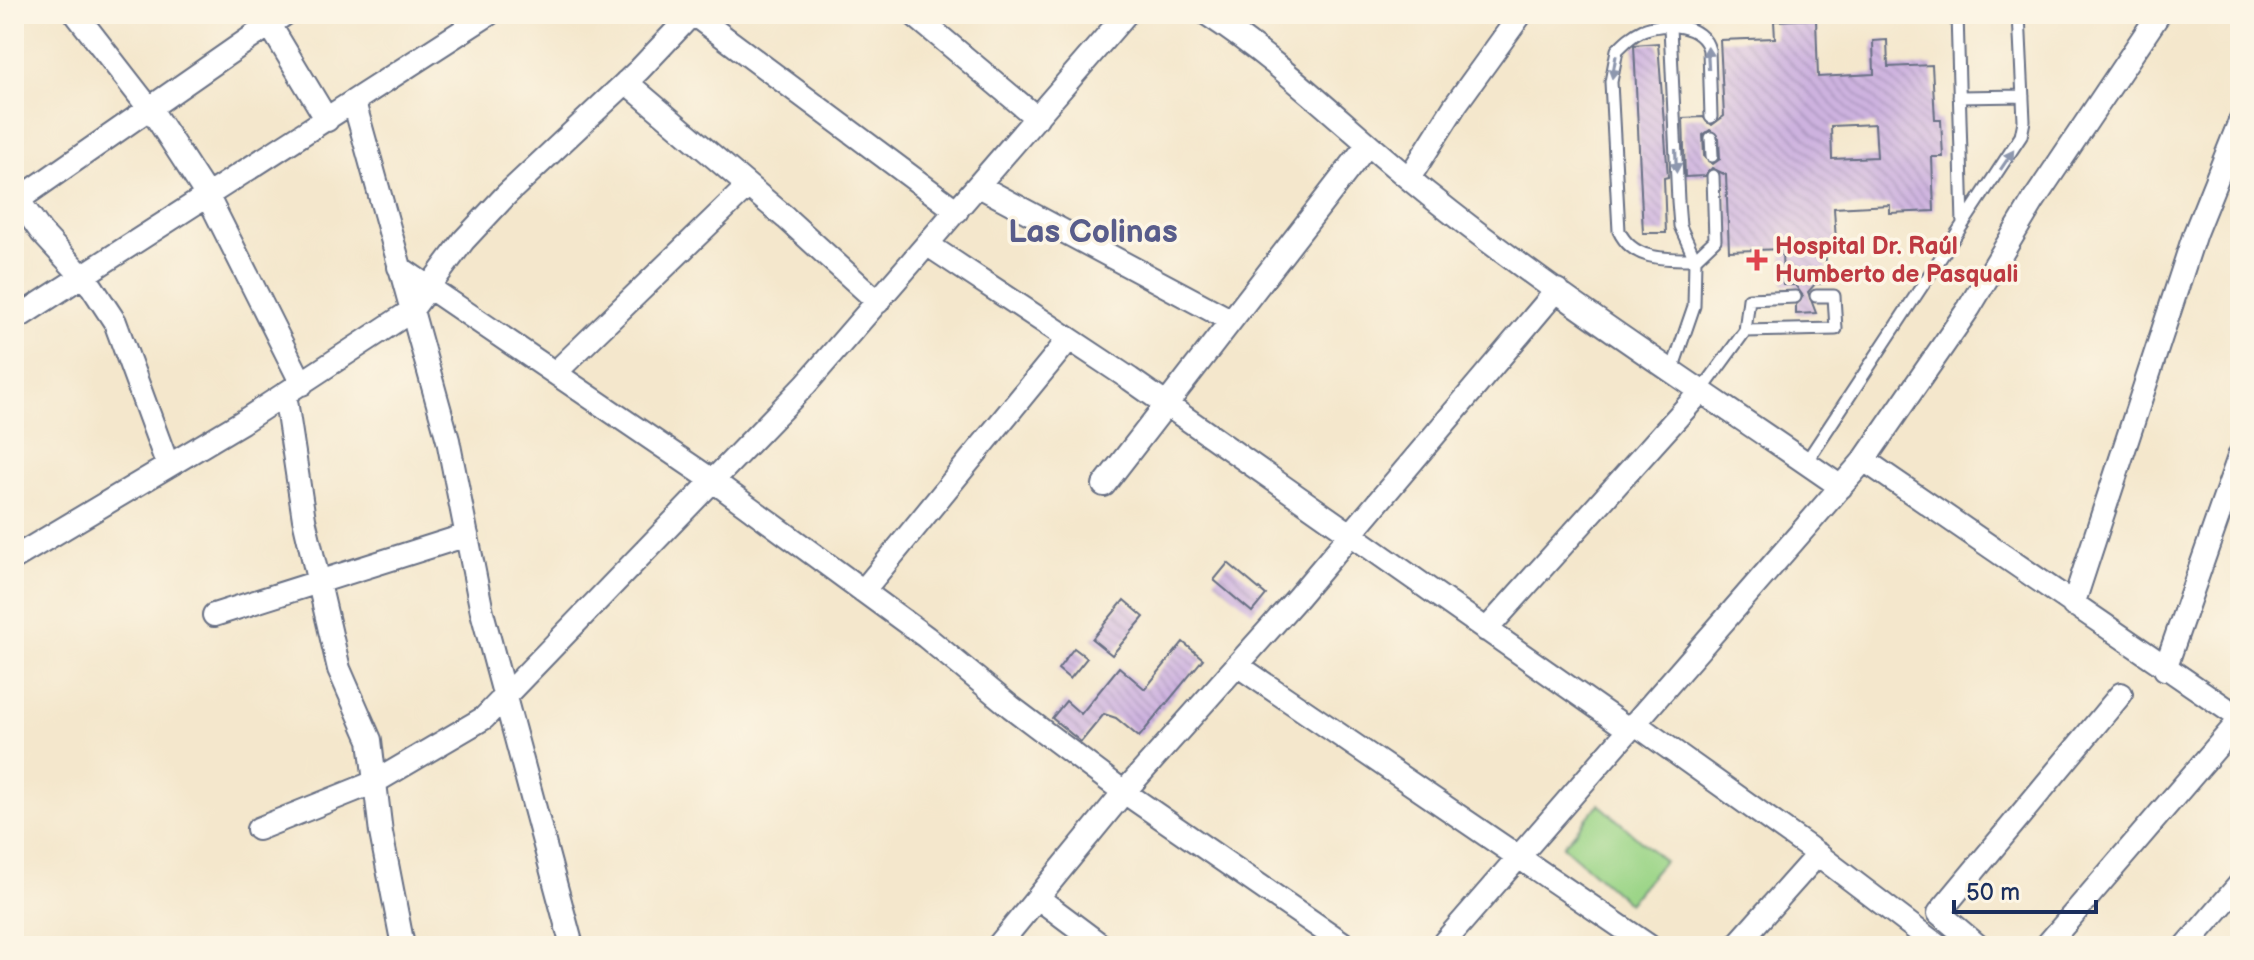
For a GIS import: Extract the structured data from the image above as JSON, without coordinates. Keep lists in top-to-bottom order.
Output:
{
  "districts": ["Las Colinas"],
  "places": {
    "health": ["Hospital Dr. Raúl Humberto de Pasquali"]
  },
  "scale_bar": "50 m"
}
